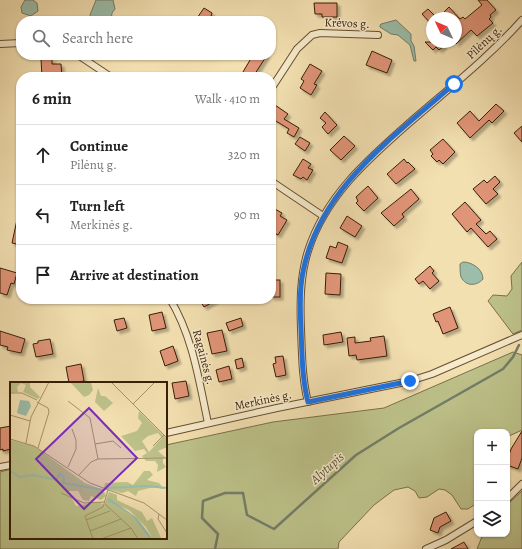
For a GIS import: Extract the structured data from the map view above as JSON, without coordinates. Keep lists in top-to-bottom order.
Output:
{
  "streets": {
    "street": [
      "Krėvos g.",
      "Pilėnų g.",
      "Ragainės g.",
      "Merkinės g."
    ]
  },
  "crossings": [
    ["Pilėnų g.", "Merkinės g."],
    ["Ragainės g.", "Merkinės g."]
  ],
  "water": ["Alytupis"],
  "north": "top left",
  "page": {
    "search": "Search here",
    "heading": ["6 min", "Walk · 410 m"],
    "list": [
      ["Continue", "Pilėnų g.", "320 m"],
      ["Turn left", "Merkinės g.", "90 m"],
      "Arrive at destination"
    ],
    "map_buttons": ["+", "−"]
  }
}
